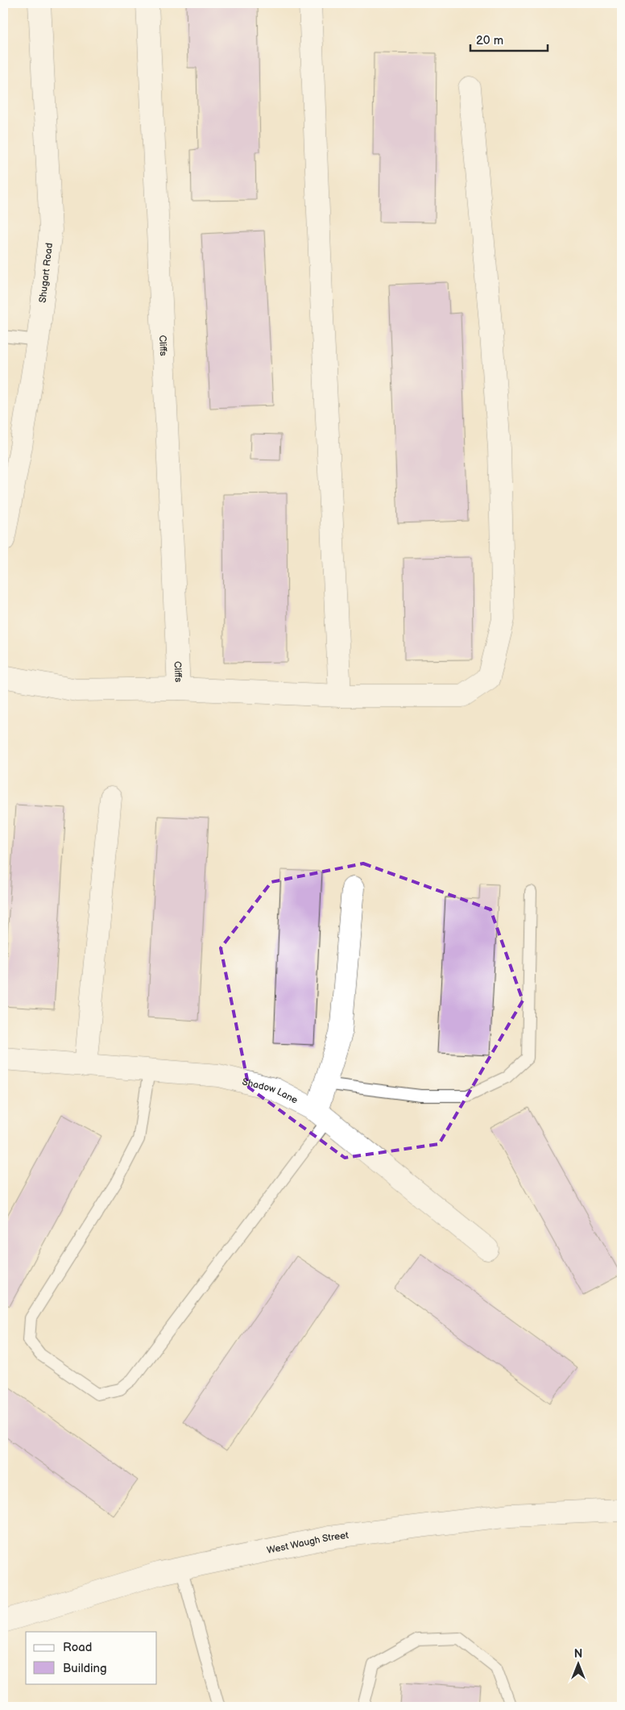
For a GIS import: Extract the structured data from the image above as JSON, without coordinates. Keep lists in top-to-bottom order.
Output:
{
  "streets": {
    "street": [
      "Shugart Road",
      "Cliffs",
      "Shadow Lane",
      "West Waugh Street"
    ]
  },
  "legend": ["Road", "Building"],
  "scale_bar": "20 m",
  "north": "top"
}
